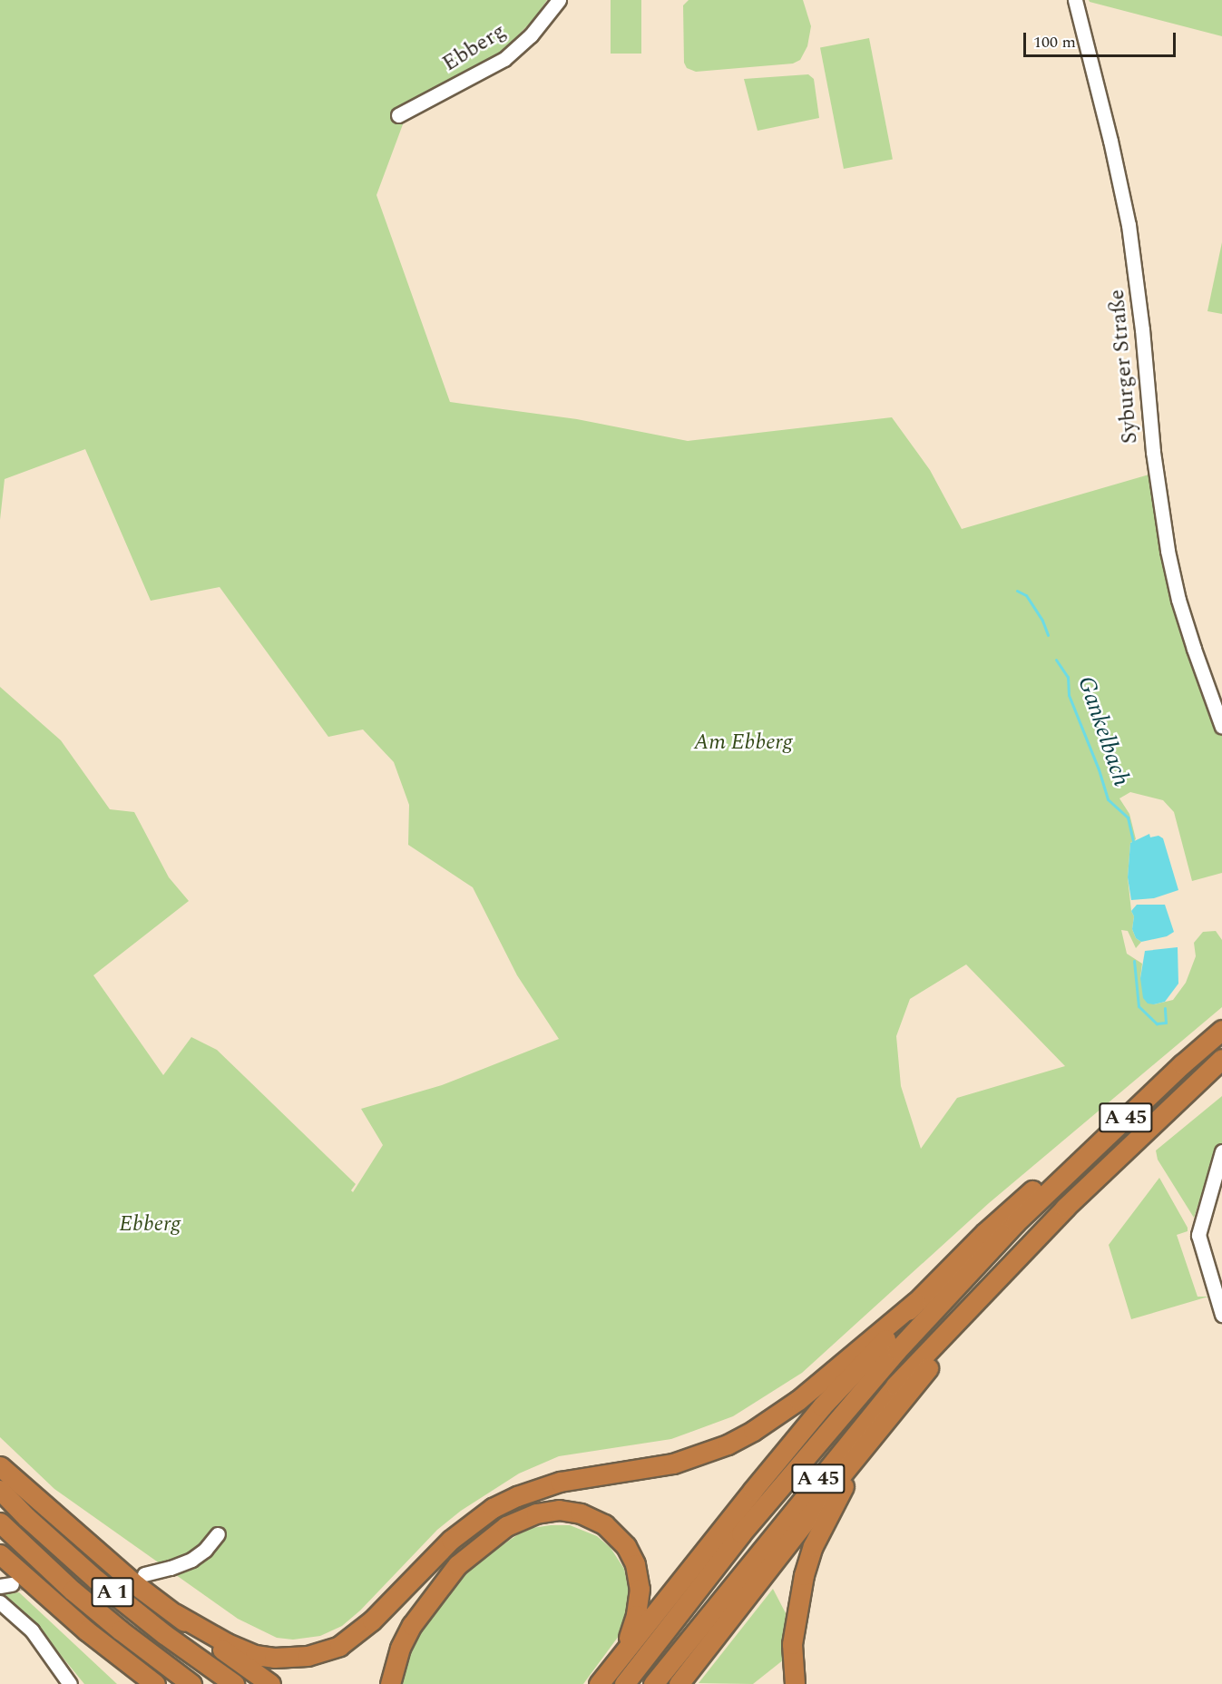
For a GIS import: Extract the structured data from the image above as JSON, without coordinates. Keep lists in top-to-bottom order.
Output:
{
  "streets": {
    "highway": ["A 45", "A 1"],
    "street": ["Ebberg", "Syburger Straße"]
  },
  "water": ["Gankelbach"],
  "parks": ["Am Ebberg", "Ebberg"],
  "scale_bar": "100 m"
}
